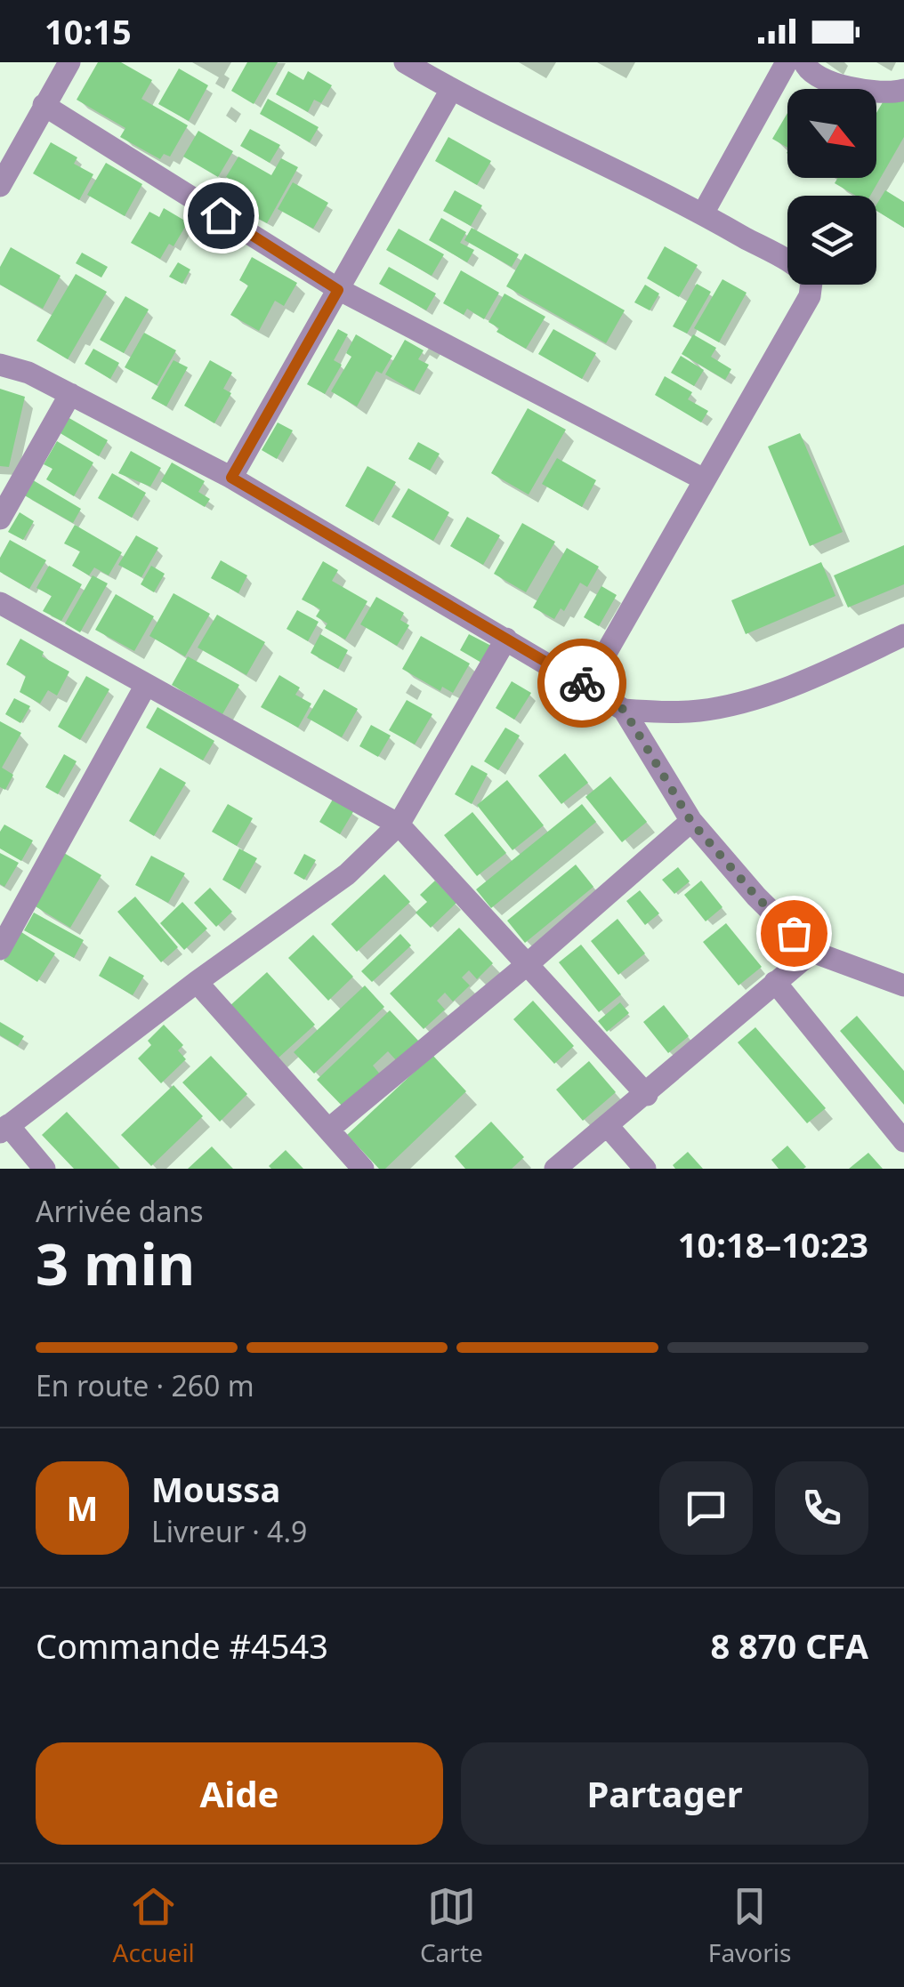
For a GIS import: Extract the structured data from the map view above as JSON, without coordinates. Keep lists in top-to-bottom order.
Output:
{
  "north": "bottom right",
  "page": {
    "status": "10:15",
    "heading": ["3 min", "Arrivée dans", "10:18–10:23"],
    "panel": [
      "Moussa",
      "Livreur · 4.9",
      "Commande #4543",
      "8 870 CFA"
    ],
    "bar": "En route · 260 m",
    "round": "M",
    "buttons": ["Aide", "Partager"],
    "tabs": ["Accueil", "Carte", "Favoris"]
  }
}
